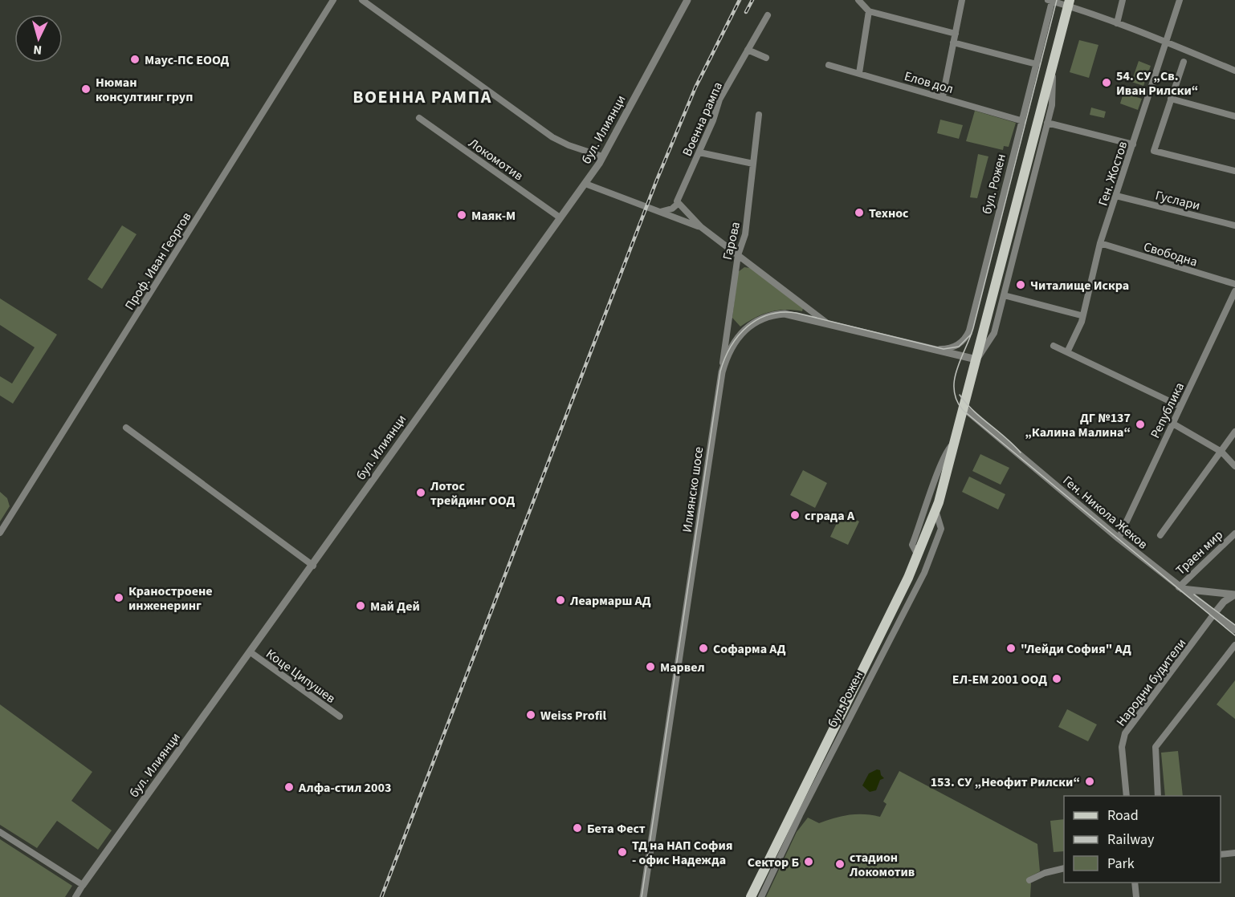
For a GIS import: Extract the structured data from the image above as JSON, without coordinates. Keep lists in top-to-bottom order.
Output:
{
  "streets": {
    "main road": ["бул. Рожен"],
    "street": [
      "Елов дол",
      "Военна рампа",
      "бул. Илиянци",
      "Локомотив",
      "Ген. Жостов",
      "Гуслари",
      "Гарова",
      "Свободна",
      "Проф. Иван Георгов",
      "Република",
      "Илиянско шосе",
      "Ген. Никола Жеков",
      "Траен мир",
      "Коце Ципушев",
      "Народни будители"
    ]
  },
  "crossings": [
    ["Елов дол", "бул. Рожен"],
    ["бул. Илиянци", "Локомотив"],
    ["бул. Илиянци", "Коце Ципушев"],
    ["Ген. Жостов", "Гуслари"],
    ["Ген. Жостов", "Свободна"],
    ["бул. Рожен", "Илиянско шосе"],
    ["бул. Рожен", "Ген. Никола Жеков"],
    ["Гарова", "Илиянско шосе"],
    ["Република", "Ген. Никола Жеков"],
    ["Ген. Никола Жеков", "Траен мир"],
    ["Ген. Никола Жеков", "Народни будители"]
  ],
  "districts": ["ВОЕННА РАМПА"],
  "places": [
    "Маус-ПС ЕООД",
    "54. СУ „Св. Иван Рилски“",
    "Нюман консултинг груп",
    "Технос",
    "Маяк-М",
    "Читалище Искра",
    "ДГ №137 „Калина Малина“",
    "Лотос трейдинг ООД",
    "сграда А",
    "Краностроене инженеринг",
    "Леармарш АД",
    "Май Дей",
    "Софарма АД",
    "\"Лейди София\" АД",
    "Марвел",
    "ЕЛ-ЕМ 2001 ООД",
    "Weiss Profil",
    "153. СУ „Неофит Рилски“",
    "Алфа-стил 2003",
    "Бета Фест",
    "ТД на НАП София - офис Надежда",
    "Сектор Б",
    "стадион Локомотив"
  ],
  "legend": ["Road", "Railway", "Park"],
  "north": "bottom"
}
